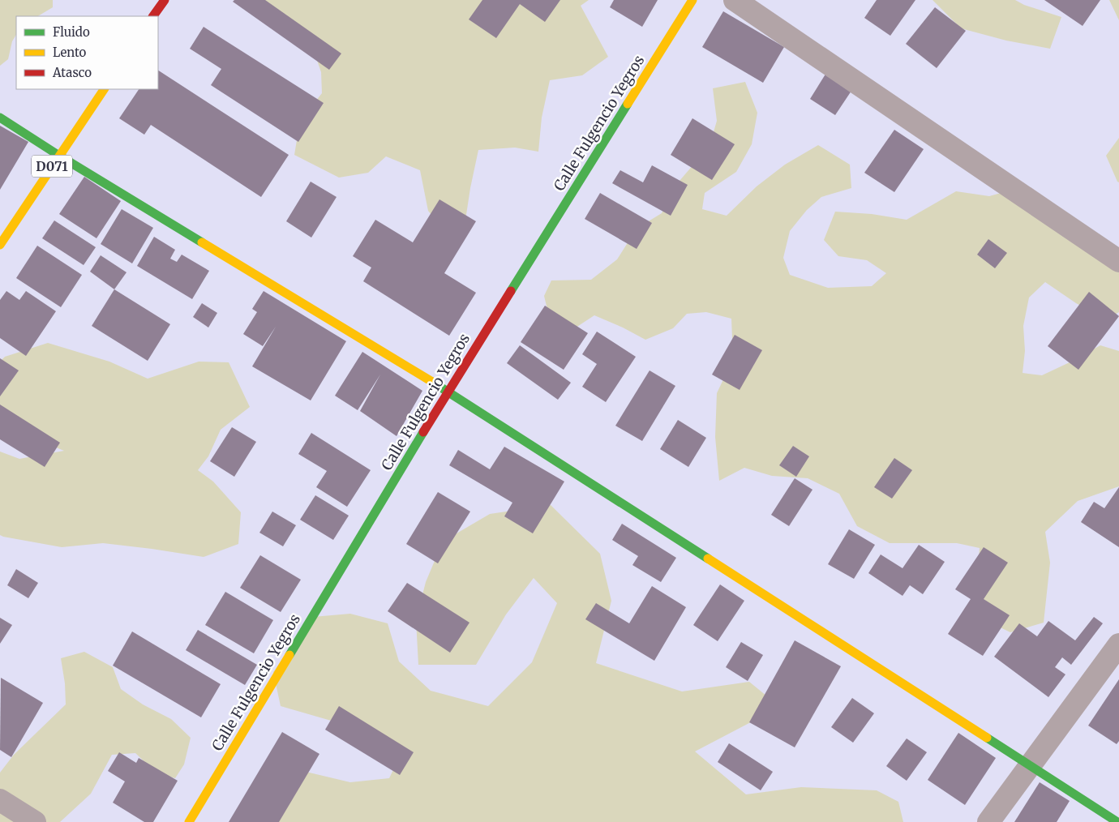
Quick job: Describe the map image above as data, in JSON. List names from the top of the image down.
{
  "streets": {
    "street": ["Calle Fulgencio Yegros", "D071"]
  },
  "legend": ["Fluido", "Lento", "Atasco"]
}
